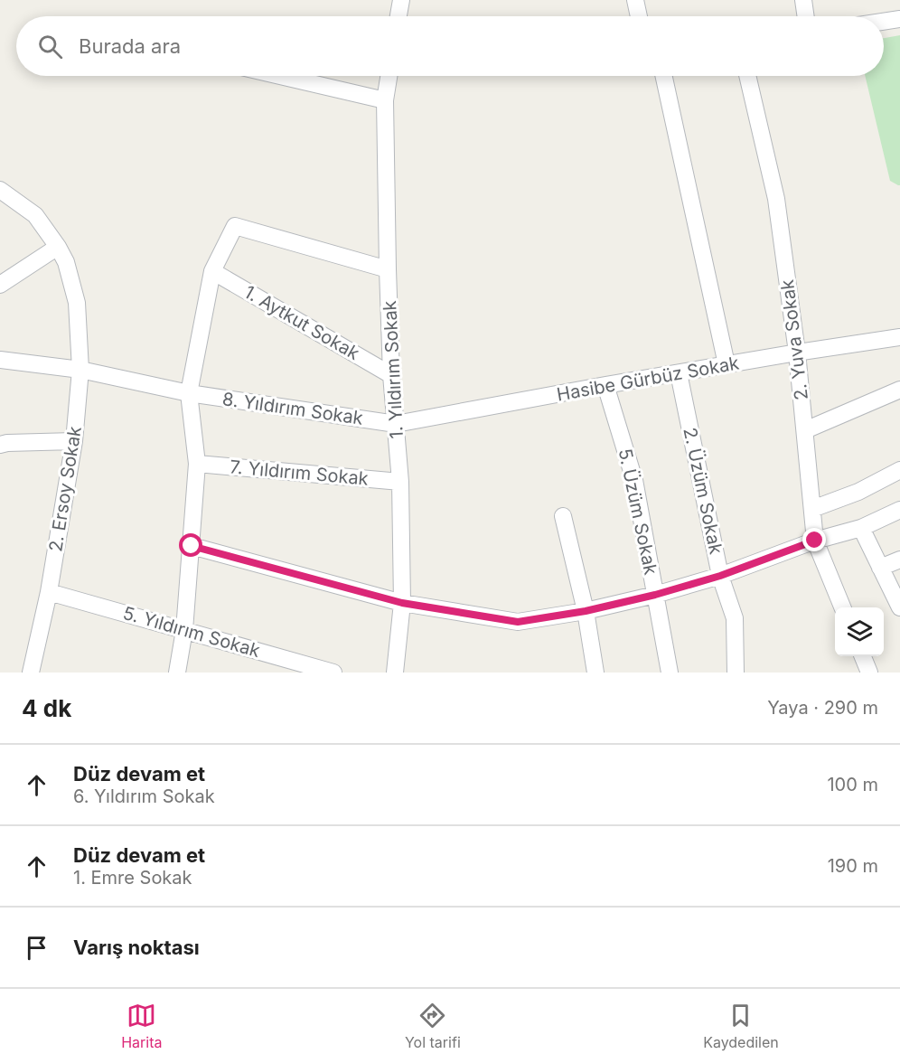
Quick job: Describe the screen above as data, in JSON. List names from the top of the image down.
{
  "streets": {
    "street": [
      "1. Aytkut Sokak",
      "2. Yuva Sokak",
      "1. Yıldırım Sokak",
      "Hasibe Gürbüz Sokak",
      "8. Yıldırım Sokak",
      "7. Yıldırım Sokak",
      "2. Ersoy Sokak",
      "2. Üzüm Sokak",
      "5. Üzüm Sokak",
      "5. Yıldırım Sokak"
    ]
  },
  "crossings": [
    ["1. Aytkut Sokak", "1. Yıldırım Sokak"],
    ["2. Yuva Sokak", "Hasibe Gürbüz Sokak"],
    ["1. Yıldırım Sokak", "Hasibe Gürbüz Sokak"],
    ["1. Yıldırım Sokak", "8. Yıldırım Sokak"],
    ["1. Yıldırım Sokak", "7. Yıldırım Sokak"],
    ["Hasibe Gürbüz Sokak", "8. Yıldırım Sokak"],
    ["Hasibe Gürbüz Sokak", "2. Üzüm Sokak"],
    ["Hasibe Gürbüz Sokak", "5. Üzüm Sokak"],
    ["8. Yıldırım Sokak", "2. Ersoy Sokak"],
    ["2. Ersoy Sokak", "5. Yıldırım Sokak"]
  ],
  "page": {
    "search": "Burada ara",
    "heading": ["4 dk", "Yaya · 290 m"],
    "list": [
      ["Düz devam et", "6. Yıldırım Sokak", "100 m"],
      ["Düz devam et", "1. Emre Sokak", "190 m"],
      "Varış noktası"
    ],
    "nav": ["Harita", "Yol tarifi", "Kaydedilen"]
  }
}
